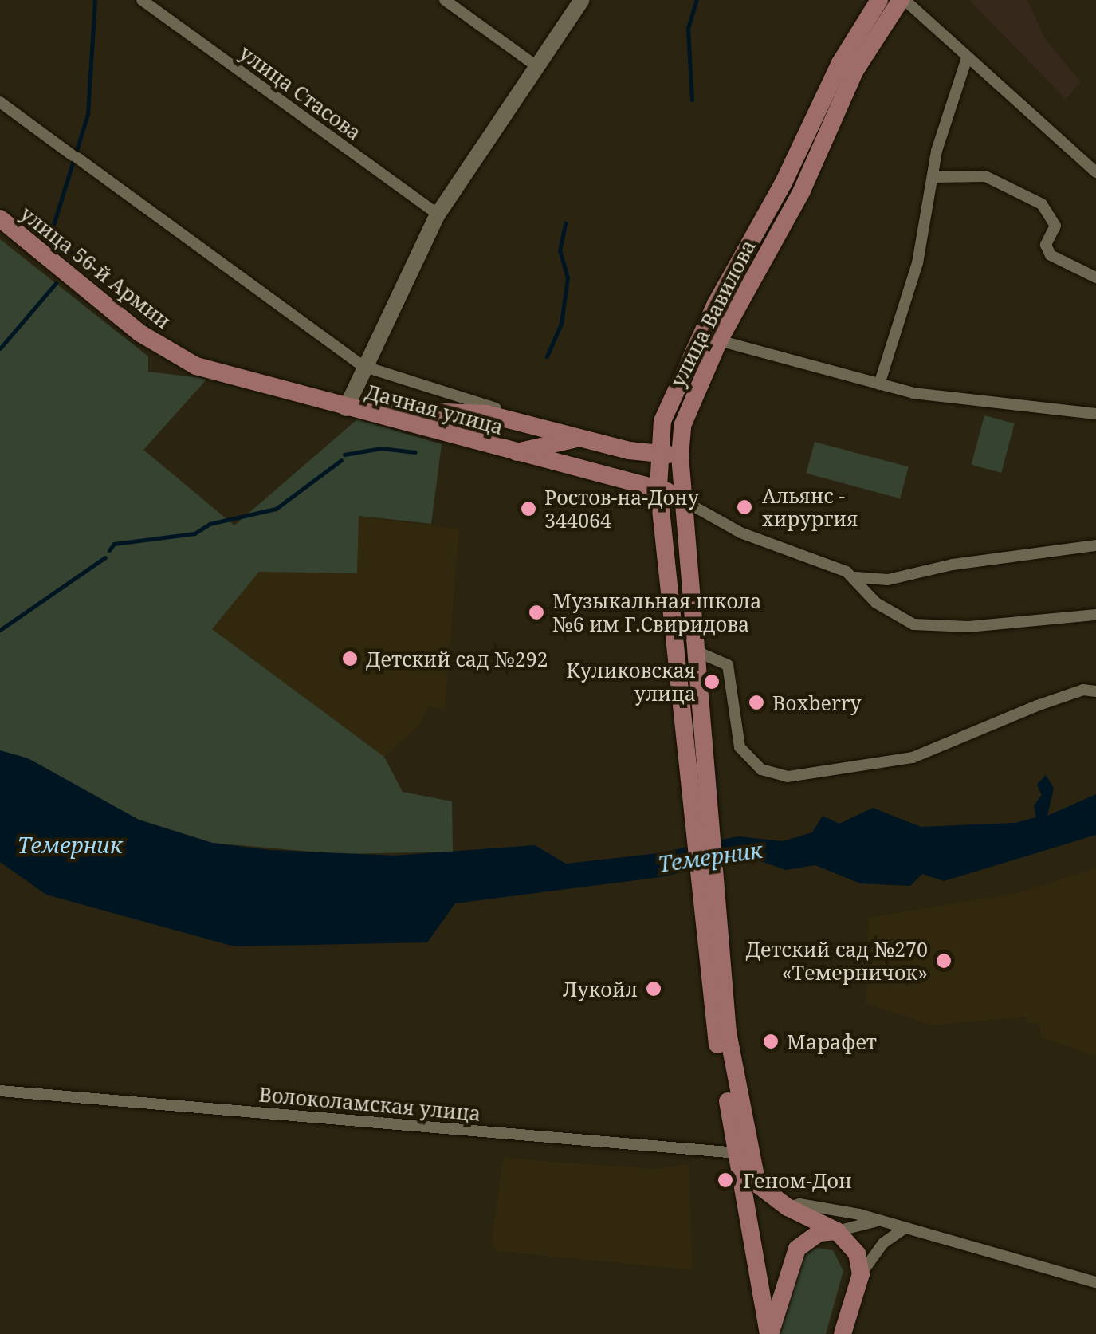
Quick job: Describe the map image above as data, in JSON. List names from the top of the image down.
{
  "streets": {
    "main road": ["улица 56-й Армии", "улица Вавилова", "Дачная улица"],
    "street": ["улица Стасова", "Волоколамская улица"]
  },
  "crossings": [
    ["улица 56-й Армии", "Дачная улица"],
    ["улица Вавилова", "Дачная улица"]
  ],
  "water": ["Темерник"],
  "places": [
    "Альянс - хирургия",
    "Ростов-на-Дону 344064",
    "Музыкальная школа №6 им Г.Свиридова",
    "Детский сад №292",
    "Куликовская улица",
    "Boxberry",
    "Детский сад №270 «Темерничок»",
    "Лукойл",
    "Марафет",
    "Геном-Дон"
  ]
}
